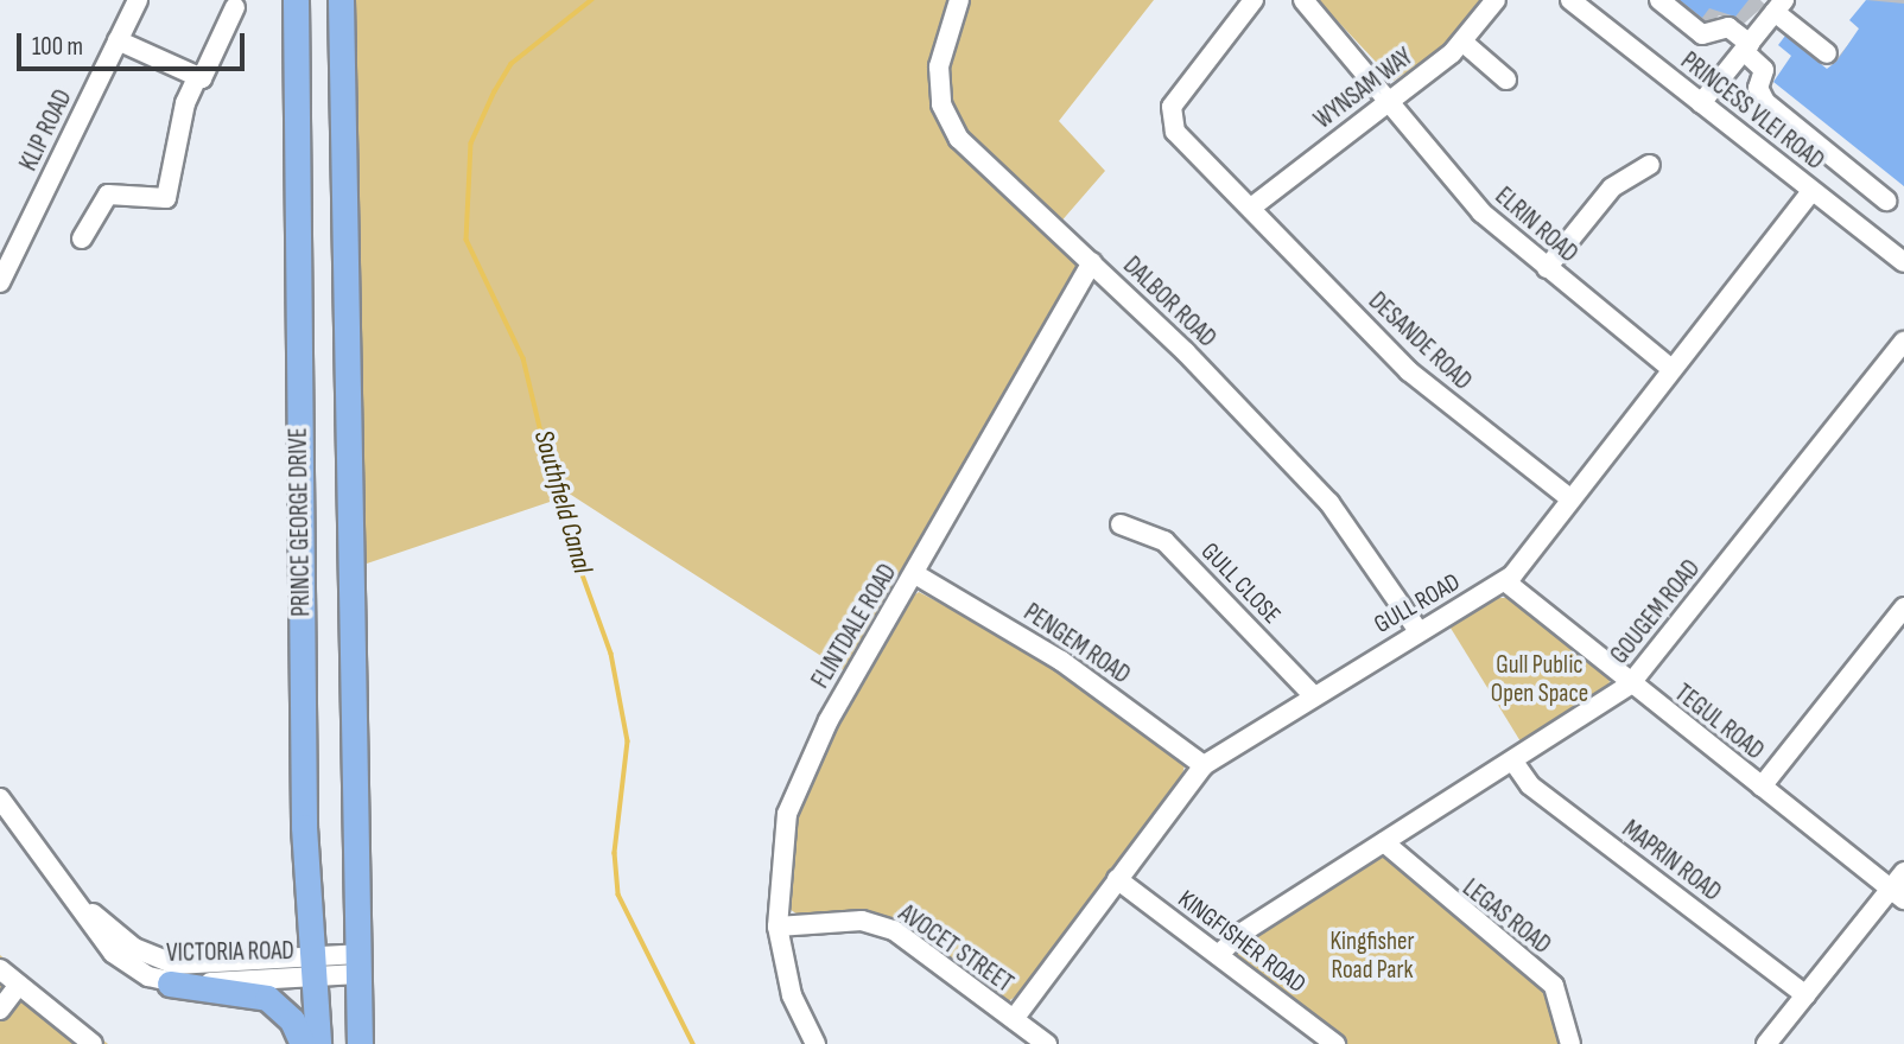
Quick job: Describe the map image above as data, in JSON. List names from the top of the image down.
{
  "streets": {
    "main road": ["PRINCE GEORGE DRIVE"],
    "street": [
      "WYNSAM WAY",
      "PRINCESS VLEI ROAD",
      "KLIP ROAD",
      "ELRIN ROAD",
      "DALBOR ROAD",
      "DESANDE ROAD",
      "GULL CLOSE",
      "GULL ROAD",
      "GOUGEM ROAD",
      "FLINTDALE ROAD",
      "PENGEM ROAD",
      "TEGUL ROAD",
      "MAPRIN ROAD",
      "LEGAS ROAD",
      "KINGFISHER ROAD",
      "AVOCET STREET",
      "VICTORIA ROAD"
    ]
  },
  "crossings": [
    ["WYNSAM WAY", "ELRIN ROAD"],
    ["WYNSAM WAY", "DESANDE ROAD"],
    ["PRINCESS VLEI ROAD", "GULL ROAD"],
    ["ELRIN ROAD", "GULL ROAD"],
    ["DALBOR ROAD", "GULL ROAD"],
    ["DALBOR ROAD", "FLINTDALE ROAD"],
    ["DESANDE ROAD", "GULL ROAD"],
    ["PRINCE GEORGE DRIVE", "VICTORIA ROAD"],
    ["GULL CLOSE", "GULL ROAD"],
    ["GULL ROAD", "PENGEM ROAD"],
    ["GULL ROAD", "TEGUL ROAD"],
    ["GULL ROAD", "KINGFISHER ROAD"],
    ["GULL ROAD", "AVOCET STREET"],
    ["GOUGEM ROAD", "TEGUL ROAD"],
    ["GOUGEM ROAD", "MAPRIN ROAD"],
    ["GOUGEM ROAD", "LEGAS ROAD"],
    ["GOUGEM ROAD", "KINGFISHER ROAD"],
    ["FLINTDALE ROAD", "PENGEM ROAD"],
    ["FLINTDALE ROAD", "AVOCET STREET"]
  ],
  "water": ["Southfield Canal"],
  "parks": ["Gull Public Open Space", "Kingfisher Road Park"],
  "scale_bar": "100 m"
}
